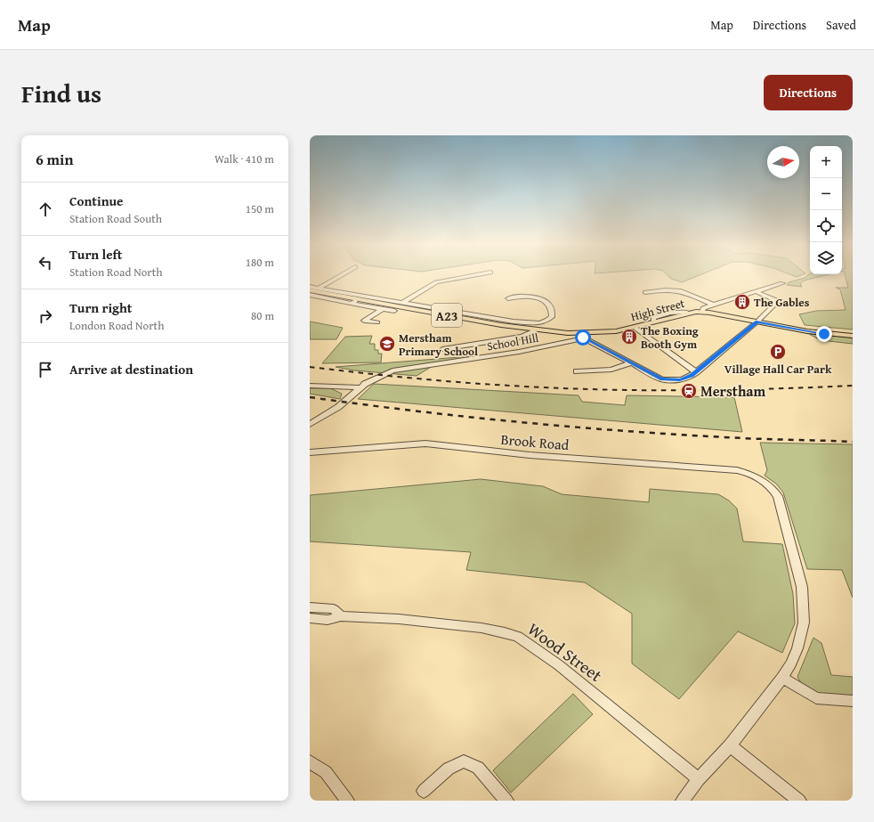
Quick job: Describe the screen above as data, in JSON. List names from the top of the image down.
{
  "streets": {
    "main road": ["High Street", "A23"],
    "street": ["School Hill", "Brook Road", "Wood Street"]
  },
  "crossings": [
    ["High Street", "A23"],
    ["High Street", "School Hill"],
    ["A23", "School Hill"],
    ["Brook Road", "Wood Street"]
  ],
  "places": {
    "building": ["The Gables", "The Boxing Booth Gym"],
    "school or university": ["Merstham Primary School"],
    "parking": ["Village Hall Car Park"],
    "station": ["Merstham"]
  },
  "north": "right",
  "page": {
    "header": "Map",
    "nav": ["Map", "Directions", "Saved"],
    "title": "Find us",
    "buttons": "Directions",
    "heading": ["6 min", "Walk · 410 m"],
    "map_buttons": ["+", "−"],
    "list": [
      ["Continue", "Station Road South", "150 m"],
      ["Turn left", "Station Road North", "180 m"],
      ["Turn right", "London Road North", "80 m"],
      "Arrive at destination"
    ]
  }
}
